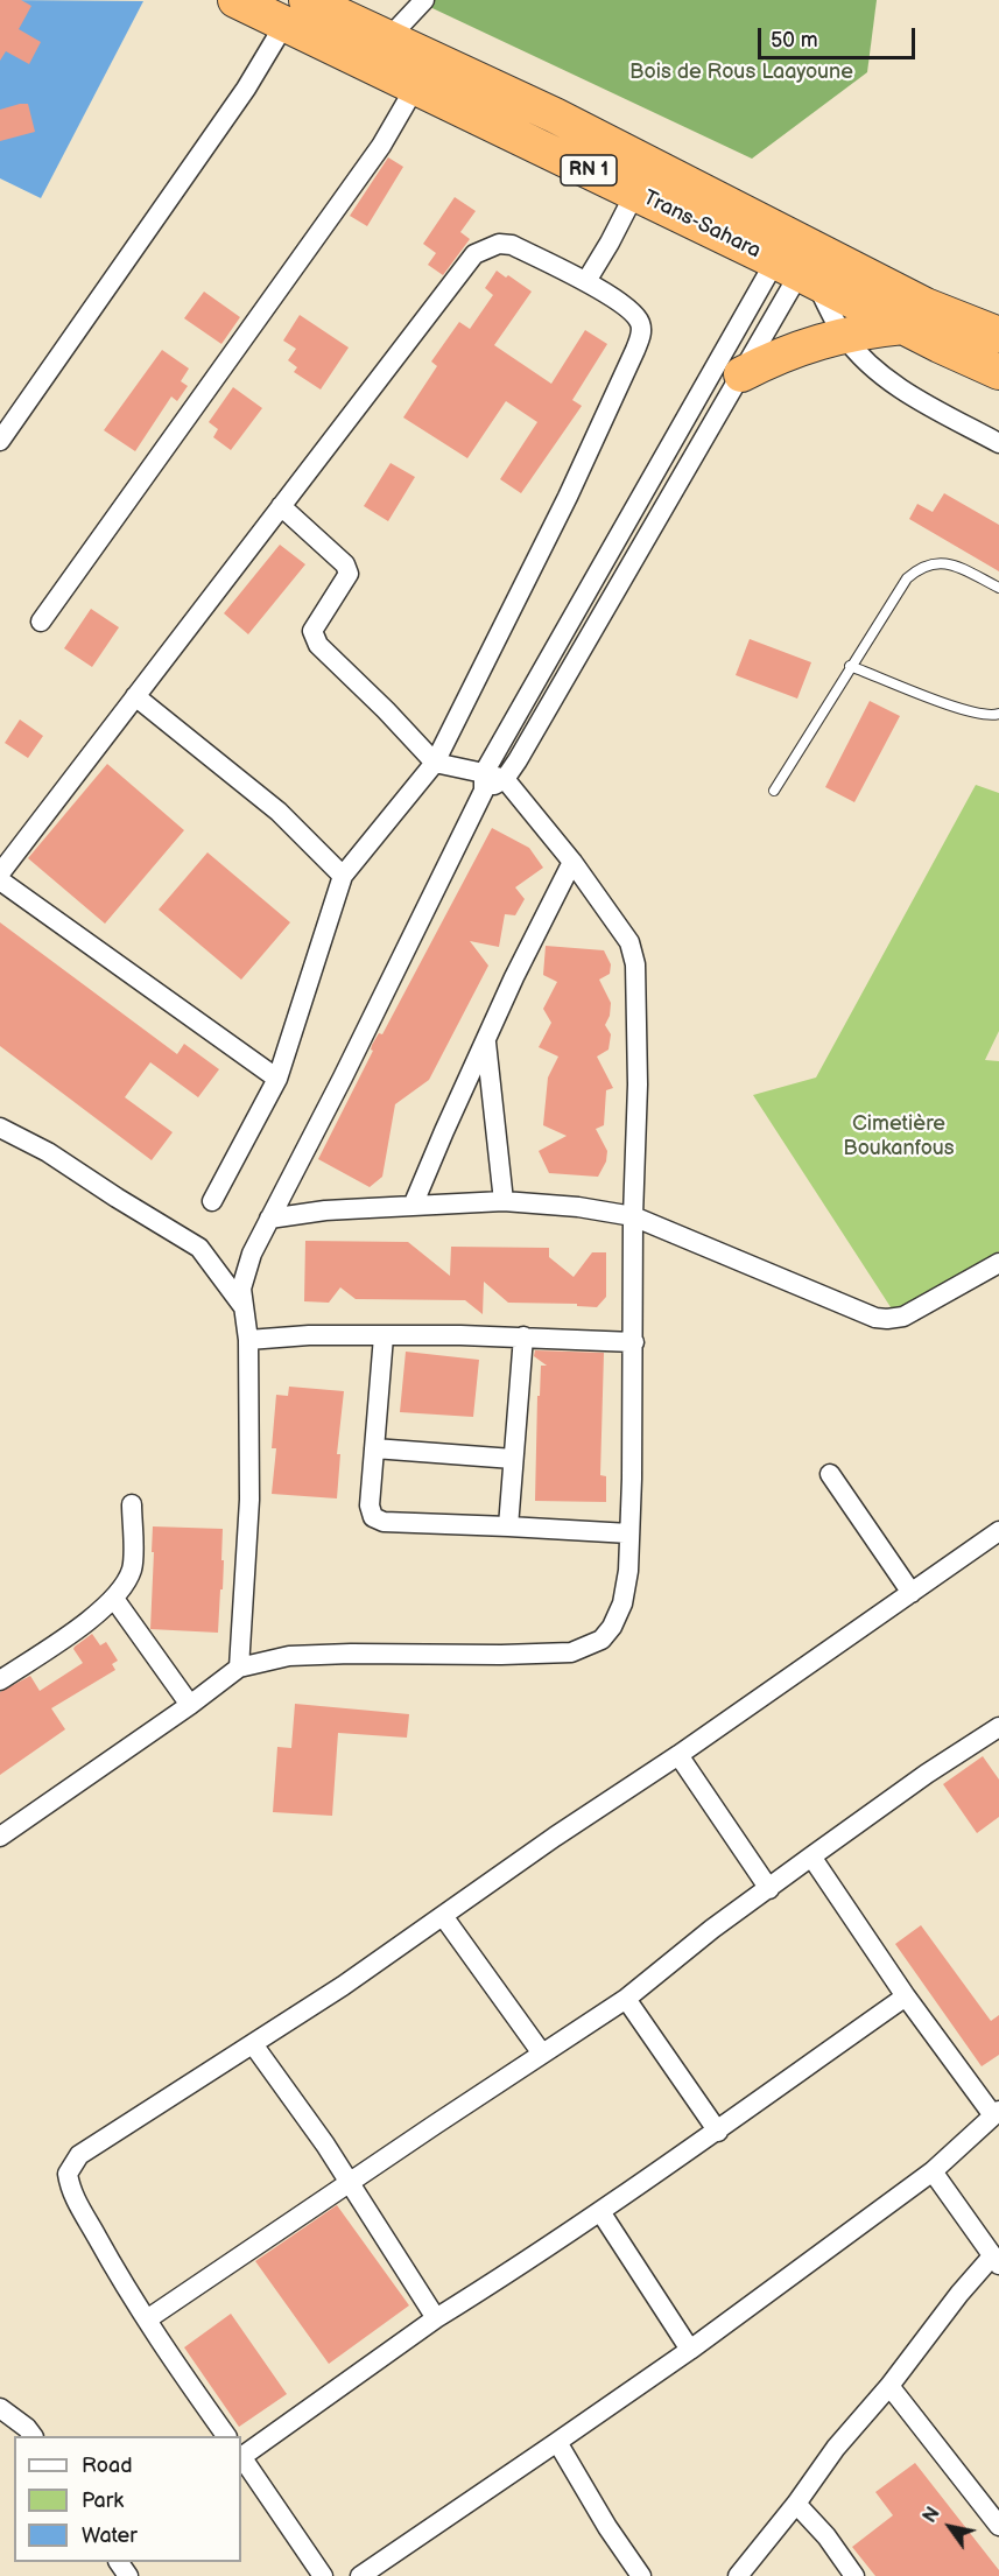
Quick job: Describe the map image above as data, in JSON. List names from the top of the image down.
{
  "streets": {
    "highway": ["RN 1", "Trans-Sahara"]
  },
  "parks": ["Bois de Rous Laayoune", "Cimetière Boukanfous"],
  "legend": ["Road", "Park", "Water"],
  "scale_bar": "50 m",
  "north": "top left"
}
